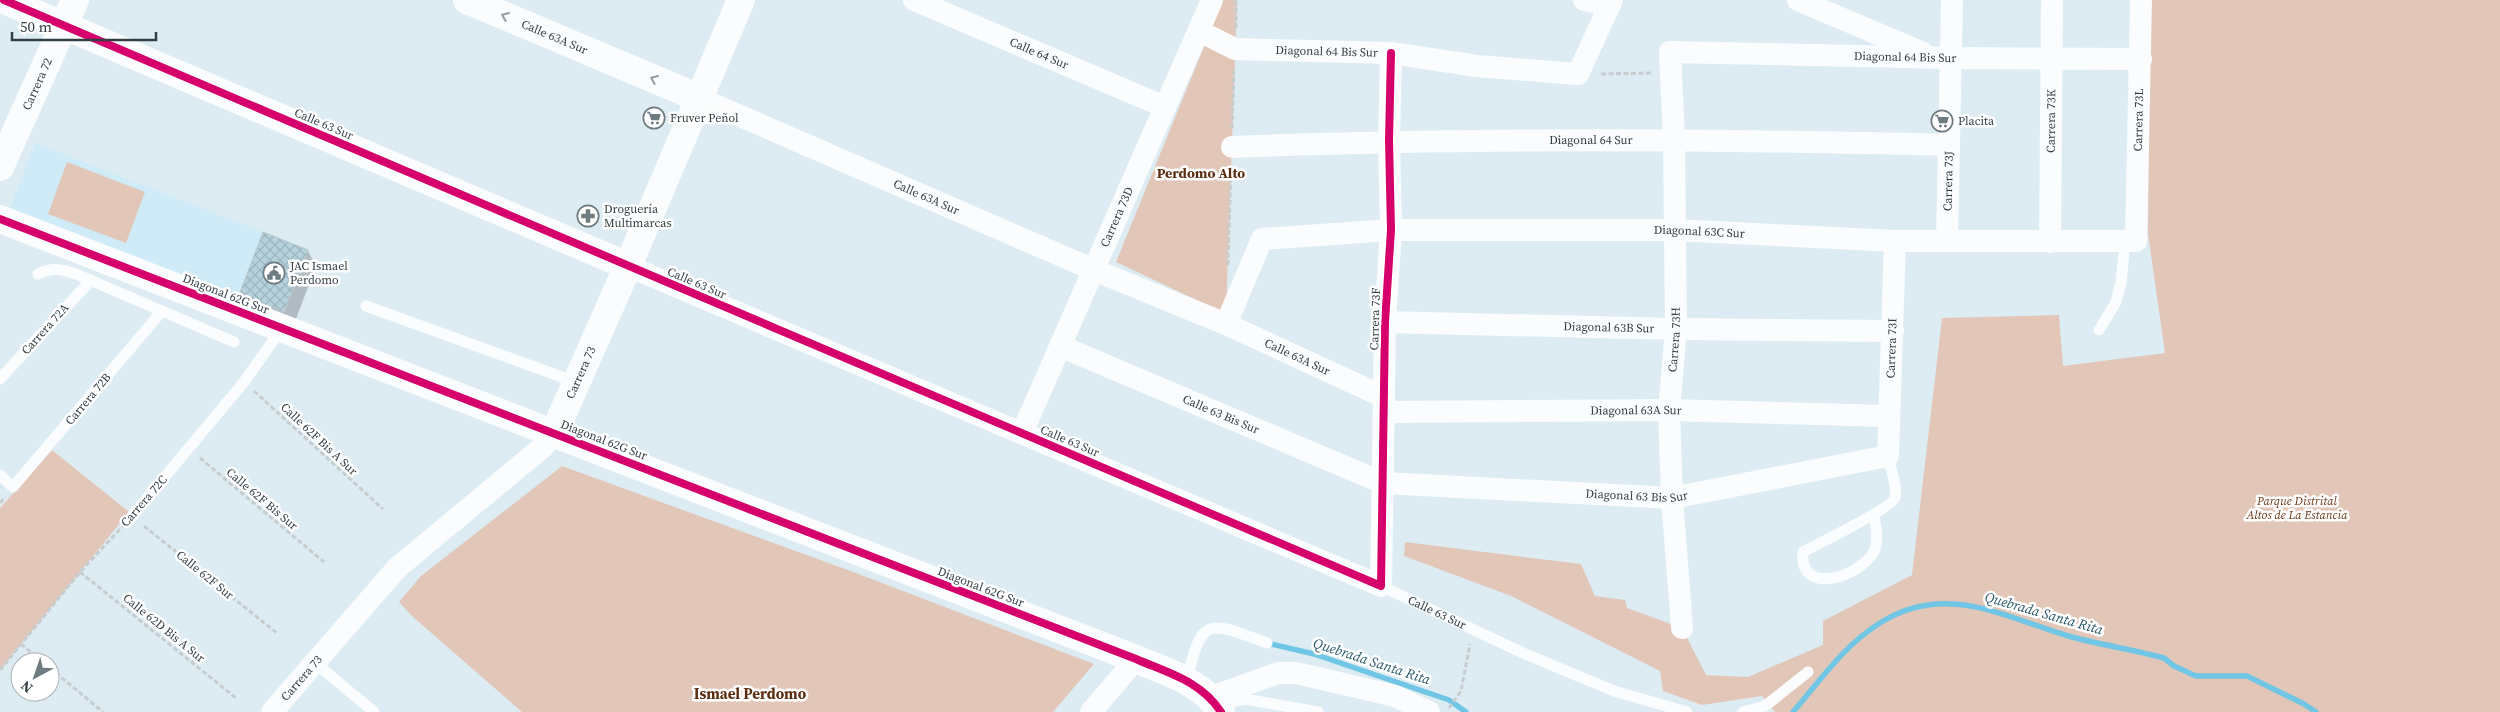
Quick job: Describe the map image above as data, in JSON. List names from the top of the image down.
{
  "streets": {
    "street": [
      "Calle 63A Sur",
      "Diagonal 64 Bis Sur",
      "Calle 64 Sur",
      "Carrera 72",
      "Carrera 73L",
      "Carrera 73K",
      "Calle 63 Sur",
      "Diagonal 64 Sur",
      "Carrera 73J",
      "Carrera 73D",
      "Diagonal 63C Sur",
      "Diagonal 62G Sur",
      "Carrera 73F",
      "Diagonal 63B Sur",
      "Carrera 73H",
      "Carrera 73I",
      "Carrera 73",
      "Diagonal 63A Sur",
      "Calle 63 Bis Sur",
      "Diagonal 63 Bis Sur"
    ],
    "lane": ["Carrera 72A", "Carrera 72B", "Carrera 72C"],
    "path": [
      "Calle 62F Bis A Sur",
      "Calle 62F Bis Sur",
      "Calle 62F Sur",
      "Calle 62D Bis A Sur"
    ]
  },
  "crossings": [
    ["Calle 63A Sur", "Carrera 73D"],
    ["Calle 63A Sur", "Diagonal 63C Sur"],
    ["Calle 63A Sur", "Carrera 73F"],
    ["Calle 63A Sur", "Carrera 73"],
    ["Calle 63A Sur", "Diagonal 63A Sur"],
    ["Diagonal 64 Bis Sur", "Carrera 73L"],
    ["Diagonal 64 Bis Sur", "Carrera 73K"],
    ["Diagonal 64 Bis Sur", "Carrera 73J"],
    ["Diagonal 64 Bis Sur", "Carrera 73D"],
    ["Diagonal 64 Bis Sur", "Carrera 73F"],
    ["Diagonal 64 Bis Sur", "Carrera 73H"],
    ["Calle 64 Sur", "Carrera 73D"],
    ["Carrera 72", "Calle 63 Sur"],
    ["Carrera 73L", "Diagonal 63C Sur"],
    ["Carrera 73K", "Diagonal 63C Sur"],
    ["Calle 63 Sur", "Carrera 73D"],
    ["Calle 63 Sur", "Carrera 73F"],
    ["Calle 63 Sur", "Carrera 73"],
    ["Diagonal 64 Sur", "Carrera 73J"],
    ["Diagonal 64 Sur", "Carrera 73F"],
    ["Diagonal 64 Sur", "Carrera 73H"],
    ["Carrera 73J", "Diagonal 63C Sur"],
    ["Carrera 73D", "Calle 63 Bis Sur"],
    ["Diagonal 63C Sur", "Carrera 73F"],
    ["Diagonal 63C Sur", "Carrera 73H"],
    ["Diagonal 63C Sur", "Carrera 73I"],
    ["Diagonal 62G Sur", "Carrera 73"],
    ["Diagonal 62G Sur", "Carrera 72C"],
    ["Carrera 73F", "Diagonal 63B Sur"],
    ["Carrera 73F", "Diagonal 63A Sur"],
    ["Carrera 73F", "Calle 63 Bis Sur"],
    ["Carrera 73F", "Diagonal 63 Bis Sur"],
    ["Diagonal 63B Sur", "Carrera 73H"],
    ["Diagonal 63B Sur", "Carrera 73I"],
    ["Carrera 73H", "Diagonal 63A Sur"],
    ["Carrera 73H", "Diagonal 63 Bis Sur"],
    ["Carrera 73I", "Diagonal 63A Sur"],
    ["Carrera 73I", "Diagonal 63 Bis Sur"],
    ["Calle 63 Bis Sur", "Diagonal 63 Bis Sur"],
    ["Calle 62F Bis A Sur", "Carrera 72C"],
    ["Calle 62F Bis Sur", "Carrera 72C"],
    ["Carrera 72C", "Calle 62F Sur"],
    ["Carrera 72C", "Calle 62D Bis A Sur"]
  ],
  "districts": ["Perdomo Alto", "Ismael Perdomo"],
  "water": ["Quebrada Santa Rita"],
  "parks": ["Parque Distrital Altos de La Estancia"],
  "places": {
    "supermarket": ["Fruver Peñol", "Placita"],
    "pharmacy": ["Droguería Multimarcas"],
    "public building": ["JAC Ismael Perdomo"]
  },
  "scale_bar": "50 m",
  "north": "bottom left"
}
